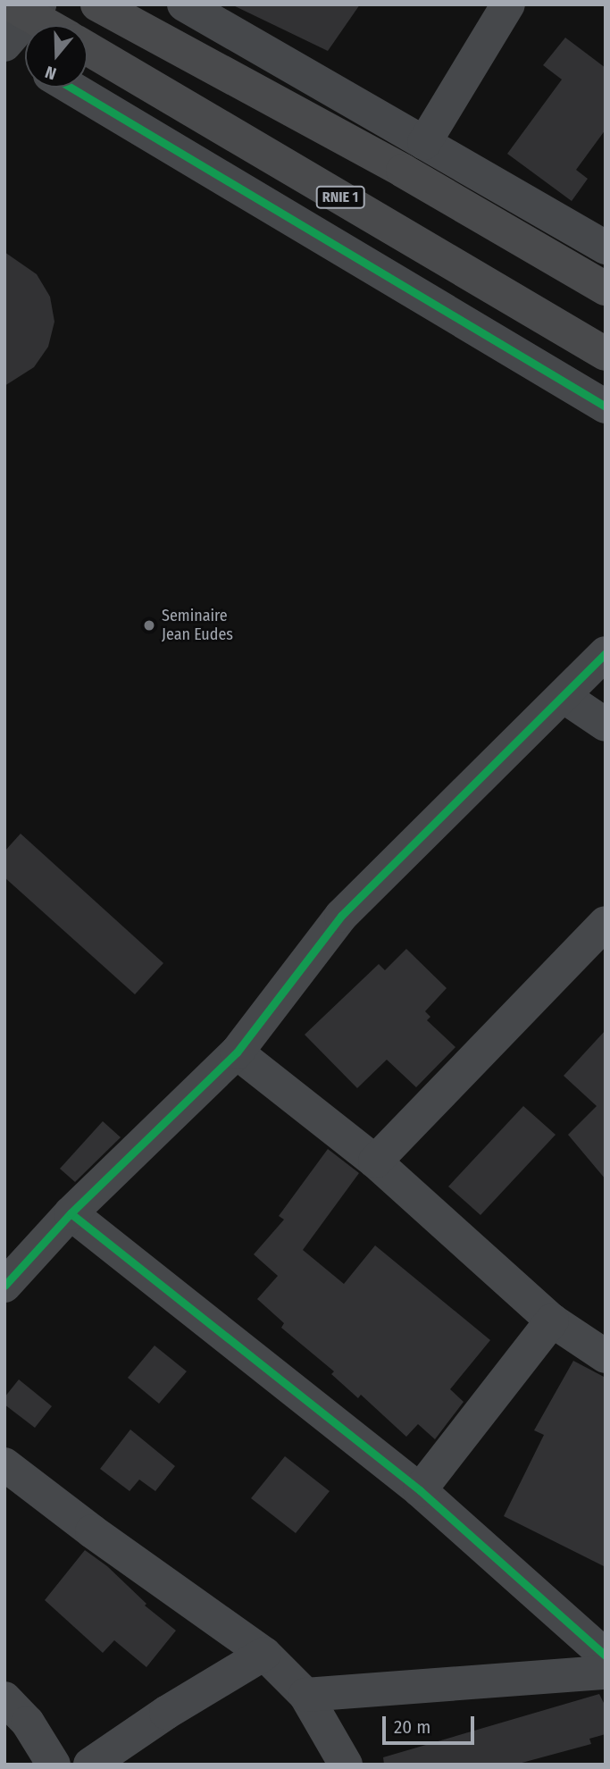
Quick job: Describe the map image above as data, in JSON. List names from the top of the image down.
{
  "streets": {
    "highway": ["RNIE 1"]
  },
  "places": ["Seminaire Jean Eudes"],
  "scale_bar": "20 m",
  "north": "bottom"
}
